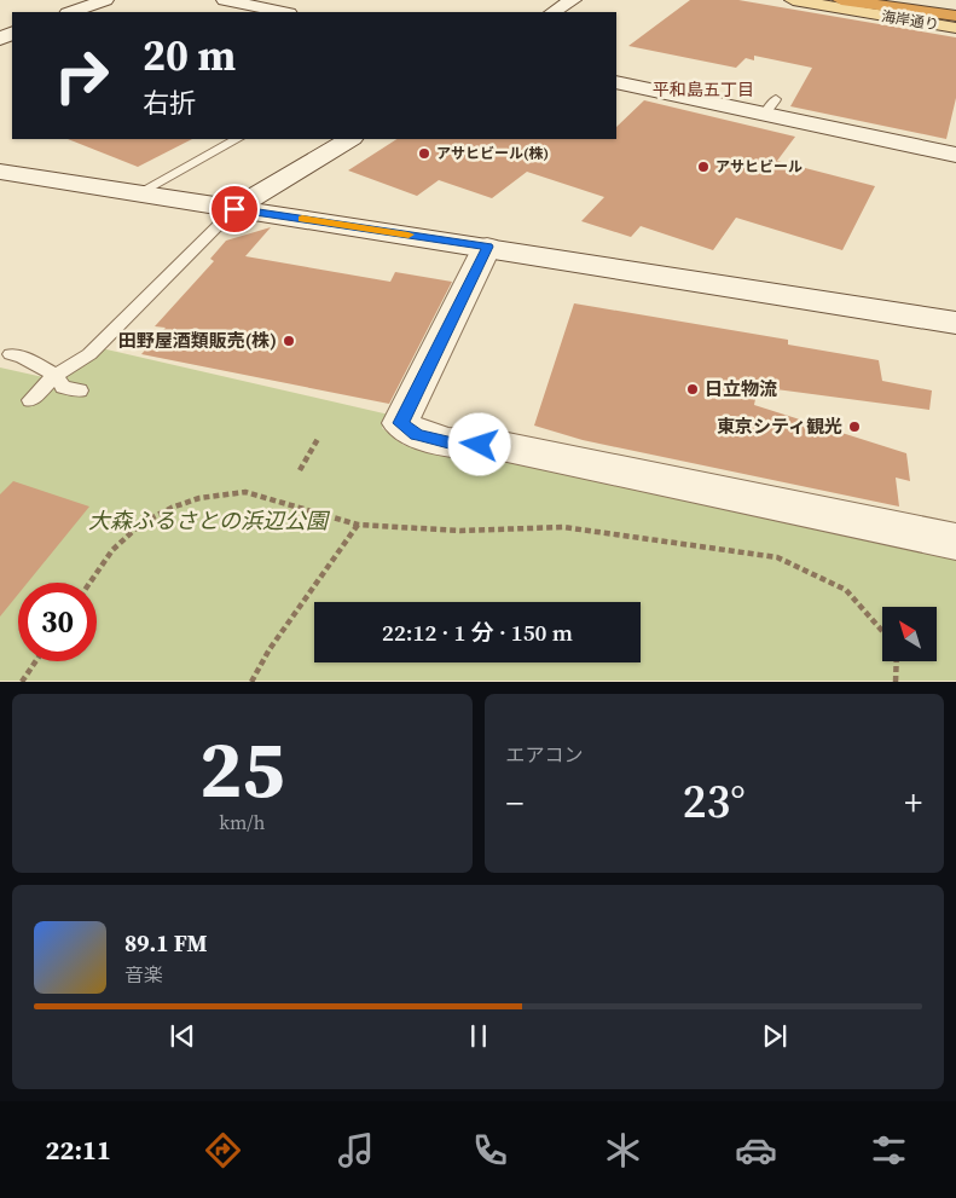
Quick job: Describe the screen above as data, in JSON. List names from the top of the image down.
{
  "streets": {
    "main road": ["海岸通り"]
  },
  "districts": ["平和島五丁目"],
  "parks": ["大森ふるさとの浜辺公園"],
  "places": [
    "アサヒビール(株)",
    "アサヒビール",
    "田野屋酒類販売(株)",
    "日立物流",
    "東京シティ観光"
  ],
  "north": "top left",
  "page": {
    "turn": ["20 m", "右折"],
    "limit": "30",
    "trip": "22:12 · 1 分 · 150 m",
    "tile": [
      ["25", "km/h"],
      "エアコン"
    ],
    "heat": ["−", "23°", "+"],
    "song": ["89.1 FM", "音楽"],
    "tabs": "22:11"
  }
}
